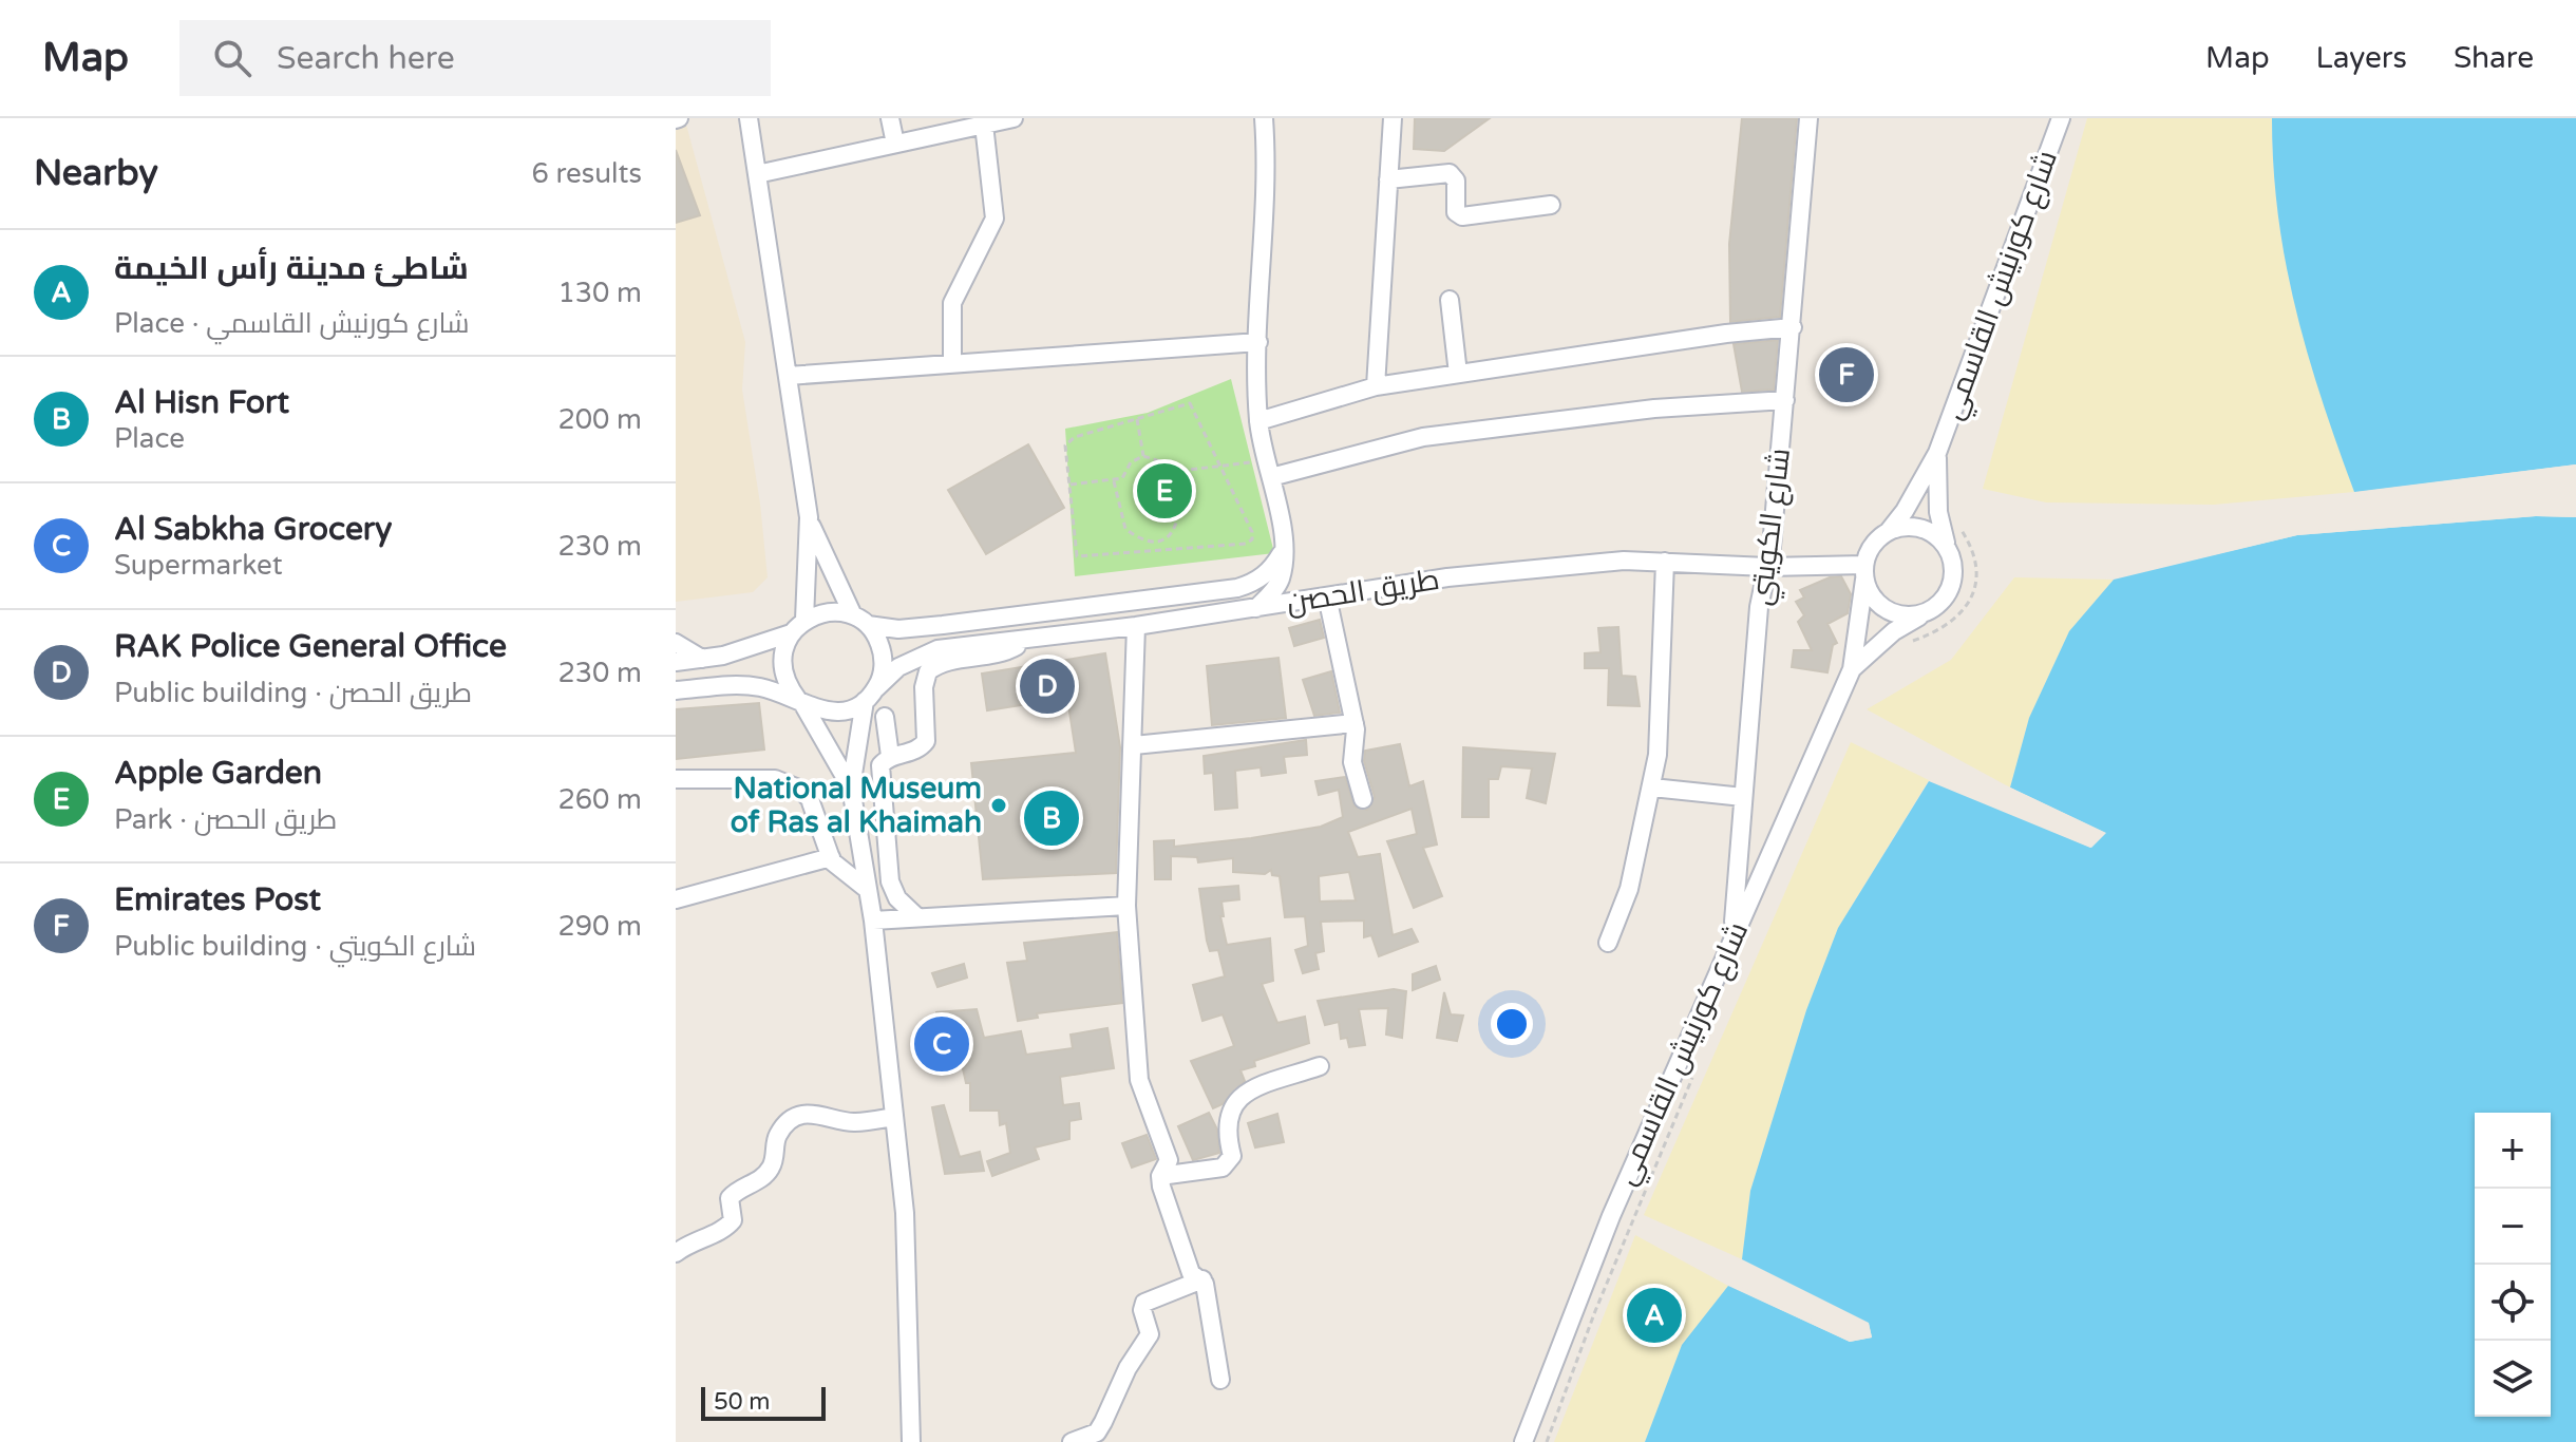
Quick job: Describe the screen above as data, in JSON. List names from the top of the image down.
{
  "streets": {
    "street": ["شارع كورنيش القاسمي", "شارع الكويتي", "طريق الحصن"]
  },
  "crossings": [
    ["شارع كورنيش القاسمي", "شارع الكويتي"],
    ["شارع كورنيش القاسمي", "طريق الحصن"],
    ["شارع الكويتي", "طريق الحصن"]
  ],
  "places": ["National Museum of Ras al Khaimah"],
  "scale_bar": "50 m",
  "page": {
    "header": "Map",
    "search": "Search here",
    "nav": ["Map", "Layers", "Share"],
    "heading": ["Nearby", "6 results"],
    "list": [
      {
        "mark": "A",
        "name": "شاطئ مدينة رأس الخيمة",
        "note": "Place · شارع كورنيش القاسمي",
        "value": "130 m"
      },
      {
        "mark": "B",
        "name": "Al Hisn Fort",
        "note": "Place",
        "value": "200 m"
      },
      {
        "mark": "C",
        "name": "Al Sabkha Grocery",
        "note": "Supermarket",
        "value": "230 m"
      },
      {
        "mark": "D",
        "name": "RAK Police General Office",
        "note": "Public building · طريق الحصن",
        "value": "230 m"
      },
      {
        "mark": "E",
        "name": "Apple Garden",
        "note": "Park · طريق الحصن",
        "value": "260 m"
      },
      {
        "mark": "F",
        "name": "Emirates Post",
        "note": "Public building · شارع الكويتي",
        "value": "290 m"
      }
    ],
    "pins": [
      "F",
      "E",
      "D",
      "B",
      "C",
      "A"
    ],
    "map_buttons": ["+", "−"],
    "scale": "50 m"
  }
}
